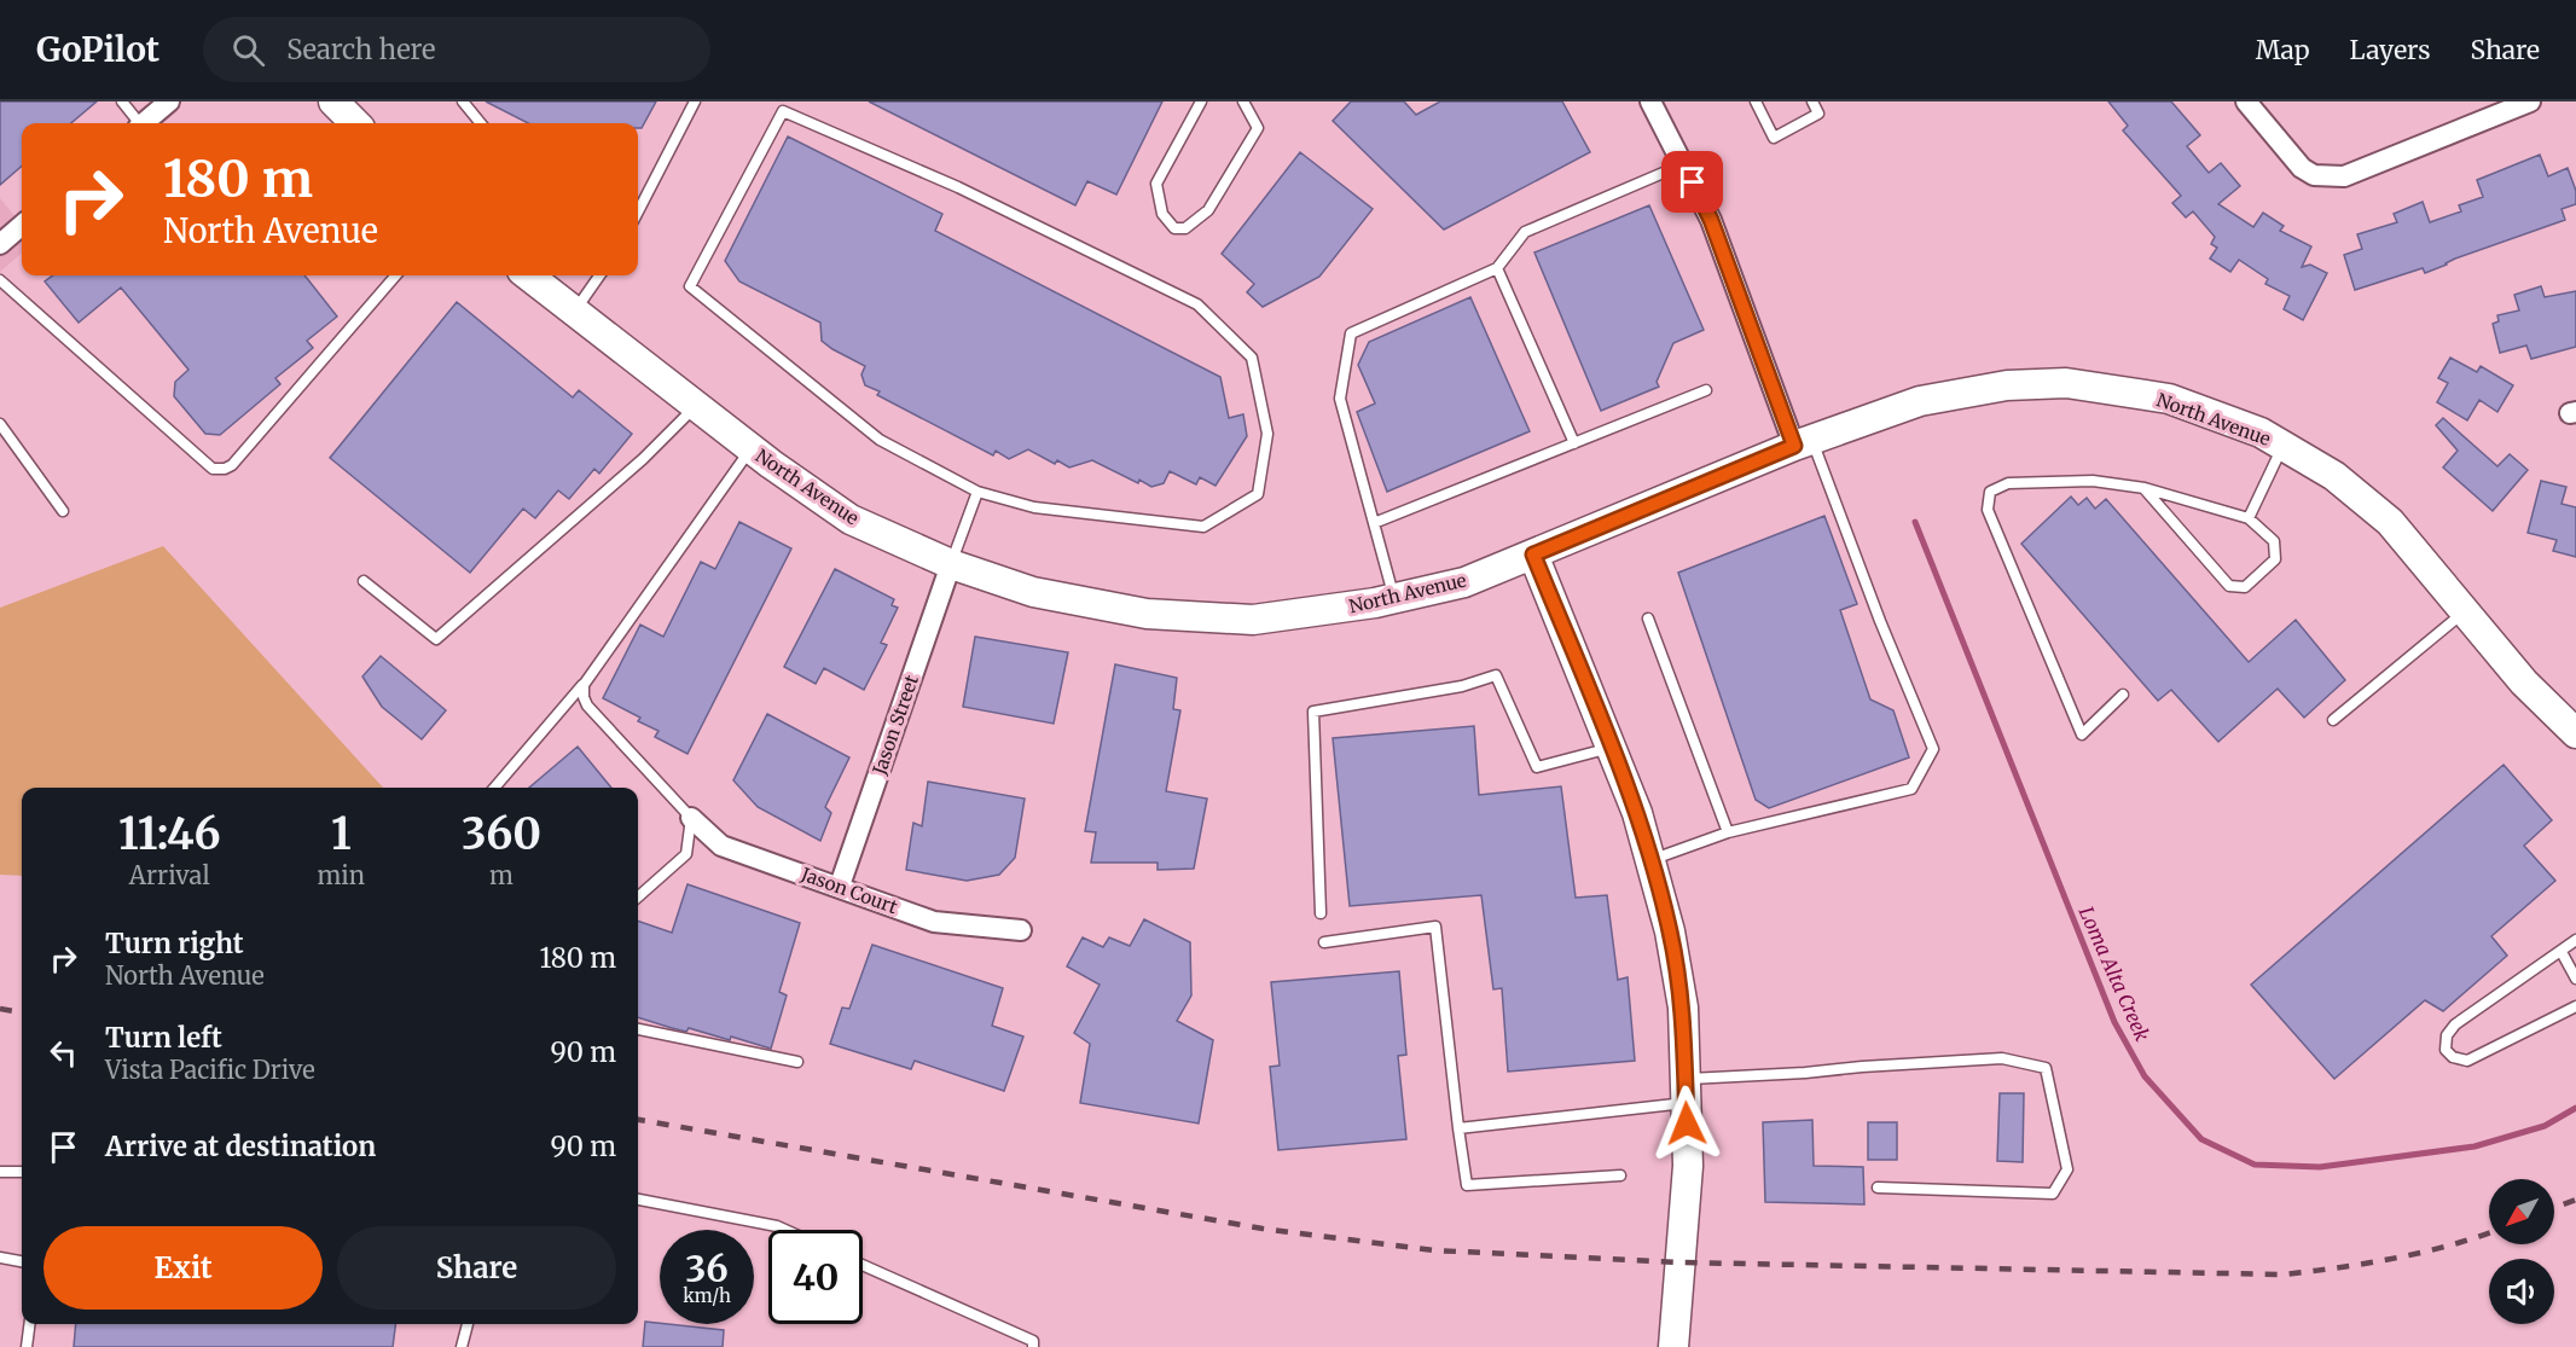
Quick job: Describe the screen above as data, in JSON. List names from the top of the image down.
{
  "streets": {
    "main road": ["North Avenue"],
    "street": ["Jason Street", "Jason Court"]
  },
  "crossings": [
    ["North Avenue", "Jason Street"],
    ["Jason Street", "Jason Court"]
  ],
  "water": ["Loma Alta Creek"],
  "north": "bottom left",
  "page": {
    "header": "GoPilot",
    "search": "Search here",
    "nav": ["Map", "Layers", "Share"],
    "turn": ["180 m", "North Avenue"],
    "eta": [
      "11:46",
      "Arrival",
      "1",
      "min",
      "360",
      "m"
    ],
    "list": [
      {
        "name": "Turn right",
        "note": "North Avenue",
        "value": "180 m"
      },
      {
        "name": "Turn left",
        "note": "Vista Pacific Drive",
        "value": "90 m"
      },
      {
        "name": "Arrive at destination",
        "value": "90 m"
      }
    ],
    "buttons": ["Exit", "Share"],
    "speed": "36 km/h",
    "limit": "40"
  }
}
